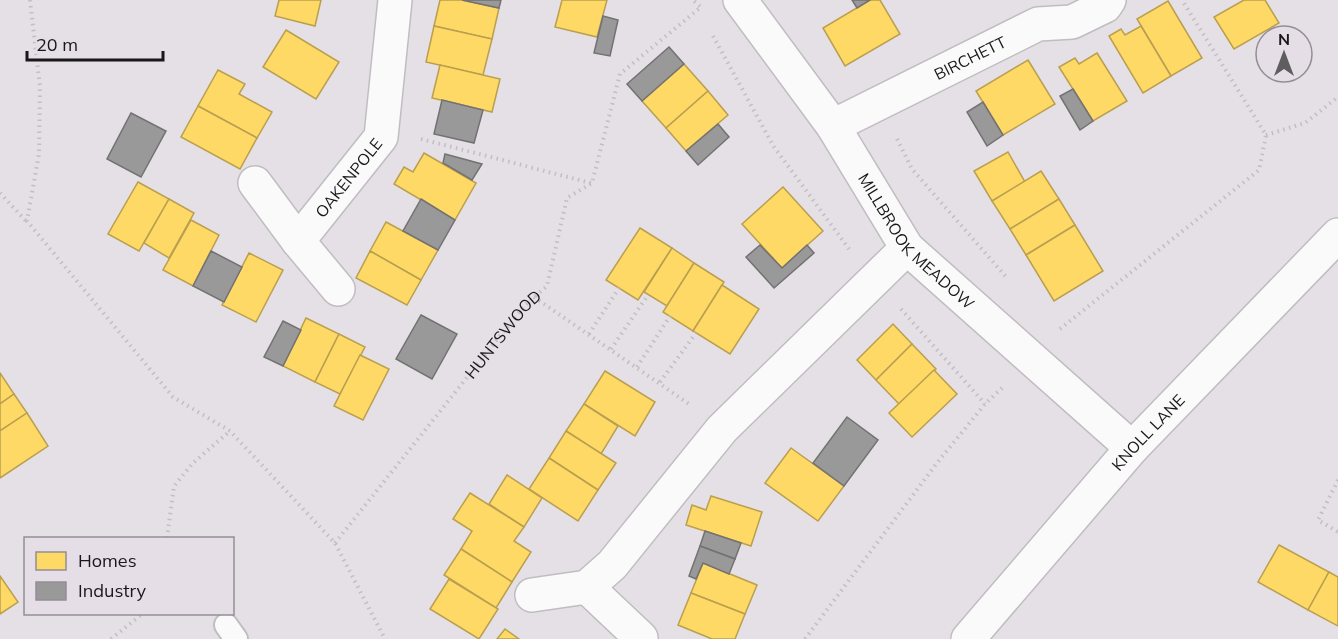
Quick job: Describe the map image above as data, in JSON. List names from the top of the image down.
{
  "streets": {
    "street": [
      "BIRCHETT",
      "OAKENPOLE",
      "MILLBROOK MEADOW",
      "KNOLL LANE"
    ],
    "path": ["HUNTSWOOD"]
  },
  "crossings": [
    ["BIRCHETT", "MILLBROOK MEADOW"],
    ["MILLBROOK MEADOW", "KNOLL LANE"]
  ],
  "legend": ["Homes", "Industry"],
  "scale_bar": "20 m",
  "north": "top"
}
